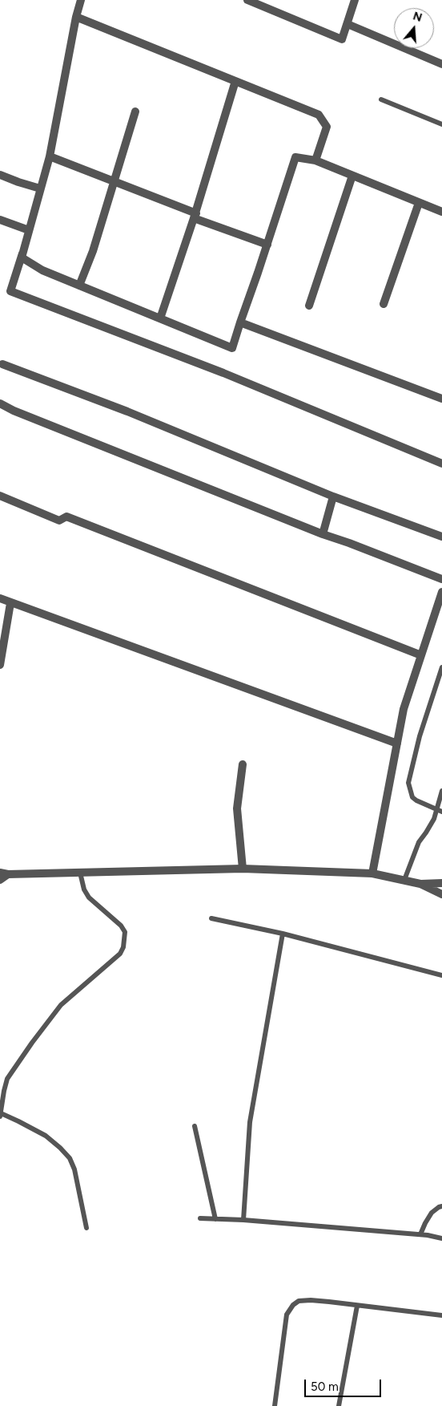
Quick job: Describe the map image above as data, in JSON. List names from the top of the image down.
{
  "scale_bar": "50 m",
  "north": "top"
}
